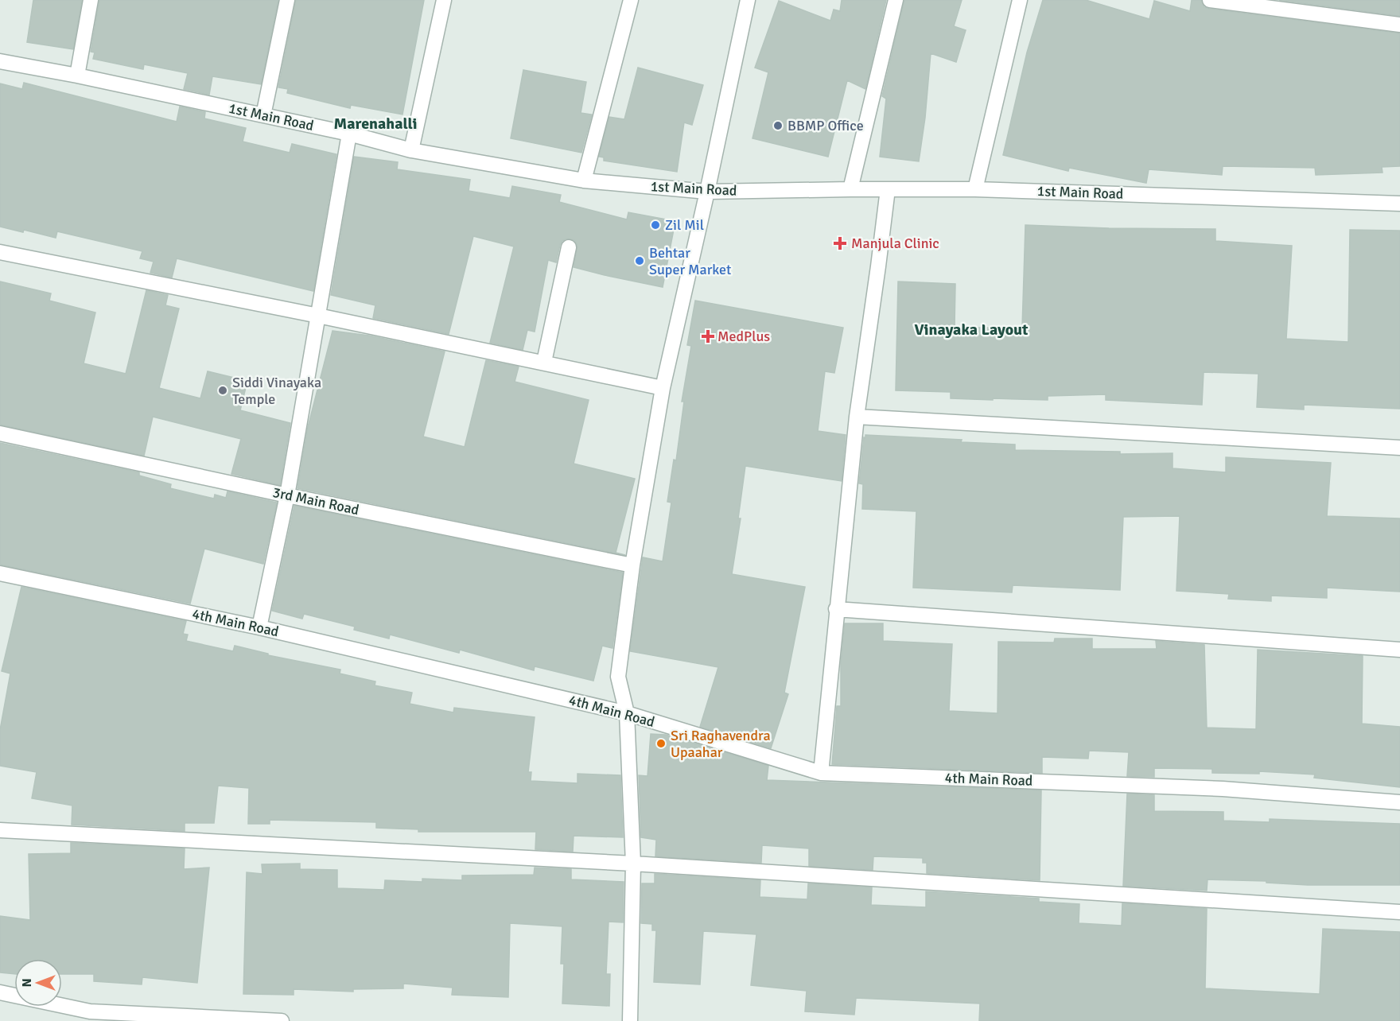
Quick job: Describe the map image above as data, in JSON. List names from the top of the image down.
{
  "streets": {
    "street": ["1st Main Road", "3rd Main Road", "4th Main Road"]
  },
  "districts": ["Marenahalli", "Vinayaka Layout"],
  "places": {
    "other": [
      "BBMP Office",
      "Zil Mil",
      "Behtar Super Market",
      "Siddi Vinayaka Temple",
      "Sri Raghavendra Upaahar"
    ],
    "health": ["Manjula Clinic", "MedPlus"]
  },
  "north": "left"
}
